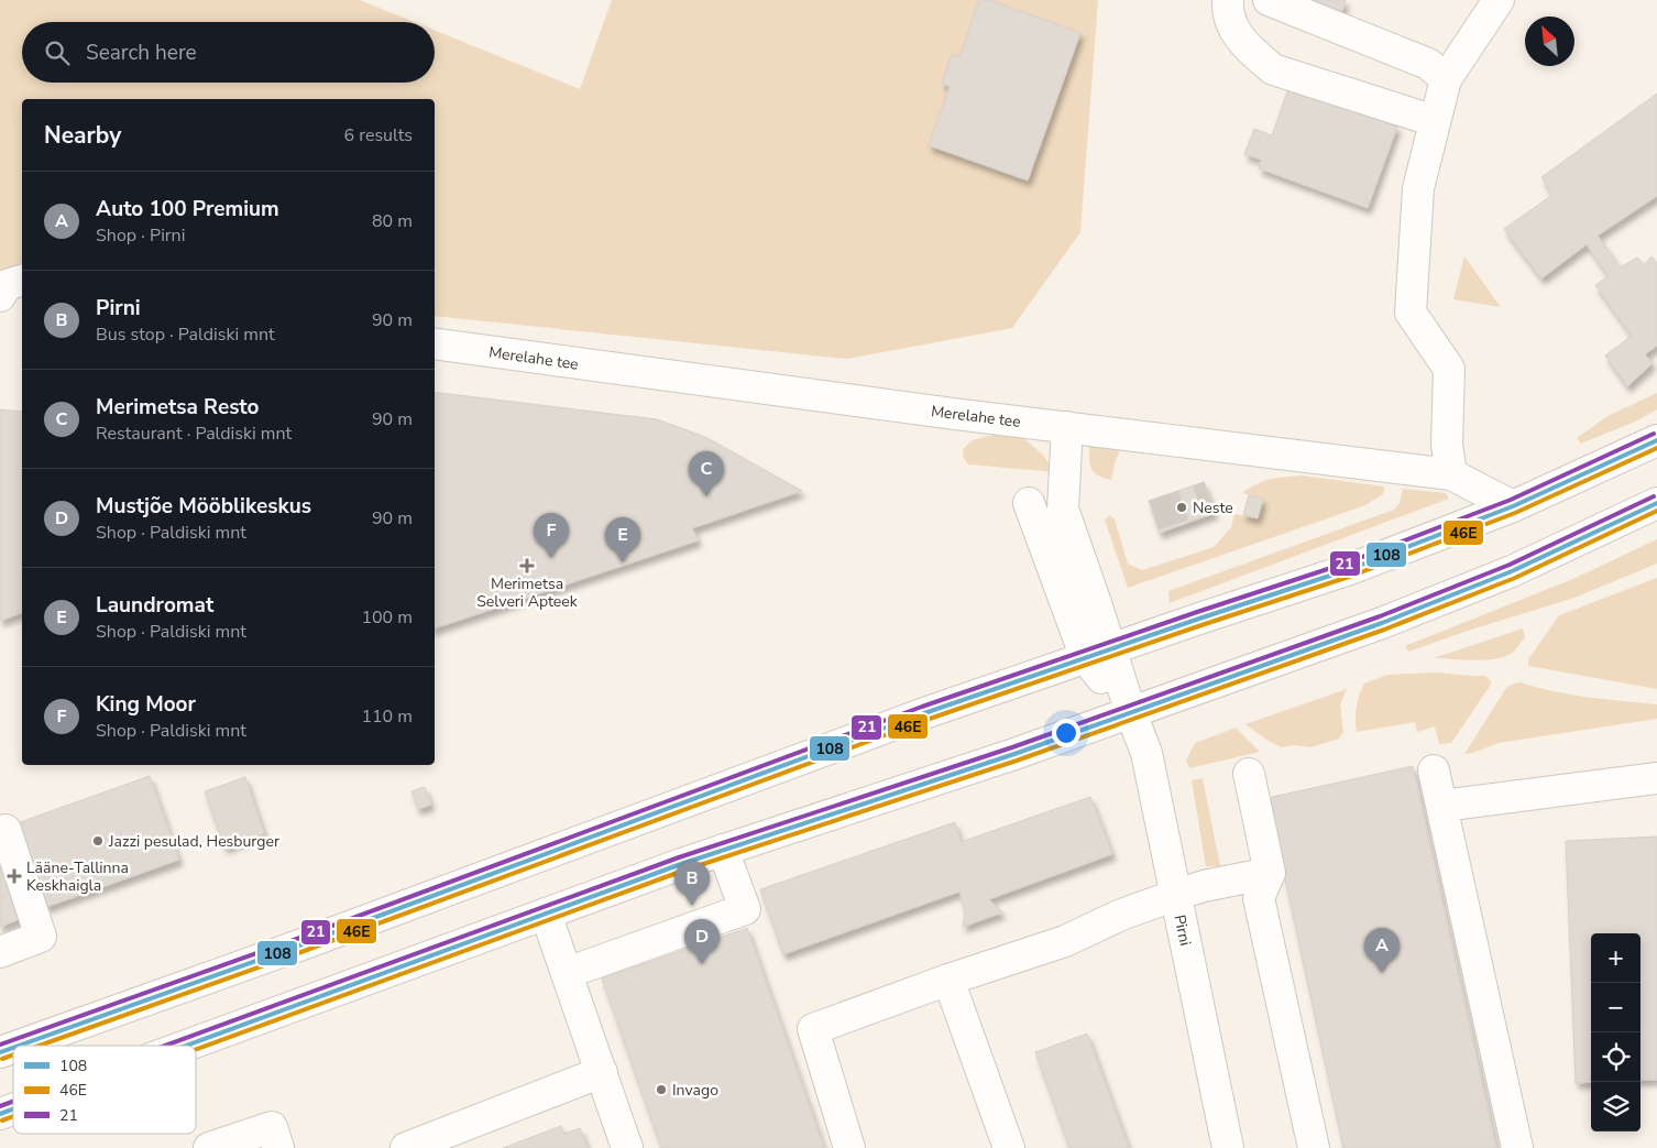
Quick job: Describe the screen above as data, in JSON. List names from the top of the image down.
{
  "streets": {
    "main road": ["Merelahe tee", "Pirni"]
  },
  "places": {
    "other": ["Neste", "Jazzi pesulad, Hesburger", "Invago"],
    "health": ["Merimetsa Selveri Apteek", "Lääne-Tallinna Keskhaigla"]
  },
  "lines": ["transit line 21", "transit line 108", "transit line 46E"],
  "legend": ["108", "46E", "21"],
  "north": "top left",
  "page": {
    "search": "Search here",
    "heading": ["Nearby", "6 results"],
    "list": [
      {
        "mark": "A",
        "name": "Auto 100 Premium",
        "note": "Shop · Pirni",
        "value": "80 m"
      },
      {
        "mark": "B",
        "name": "Pirni",
        "note": "Bus stop · Paldiski mnt",
        "value": "90 m"
      },
      {
        "mark": "C",
        "name": "Merimetsa Resto",
        "note": "Restaurant · Paldiski mnt",
        "value": "90 m"
      },
      {
        "mark": "D",
        "name": "Mustjõe Mööblikeskus",
        "note": "Shop · Paldiski mnt",
        "value": "90 m"
      },
      {
        "mark": "E",
        "name": "Laundromat",
        "note": "Shop · Paldiski mnt",
        "value": "100 m"
      },
      {
        "mark": "F",
        "name": "King Moor",
        "note": "Shop · Paldiski mnt",
        "value": "110 m"
      }
    ],
    "pins": [
      "C",
      "F",
      "E",
      "B",
      "D",
      "A"
    ],
    "map_buttons": ["+", "−"]
  }
}
